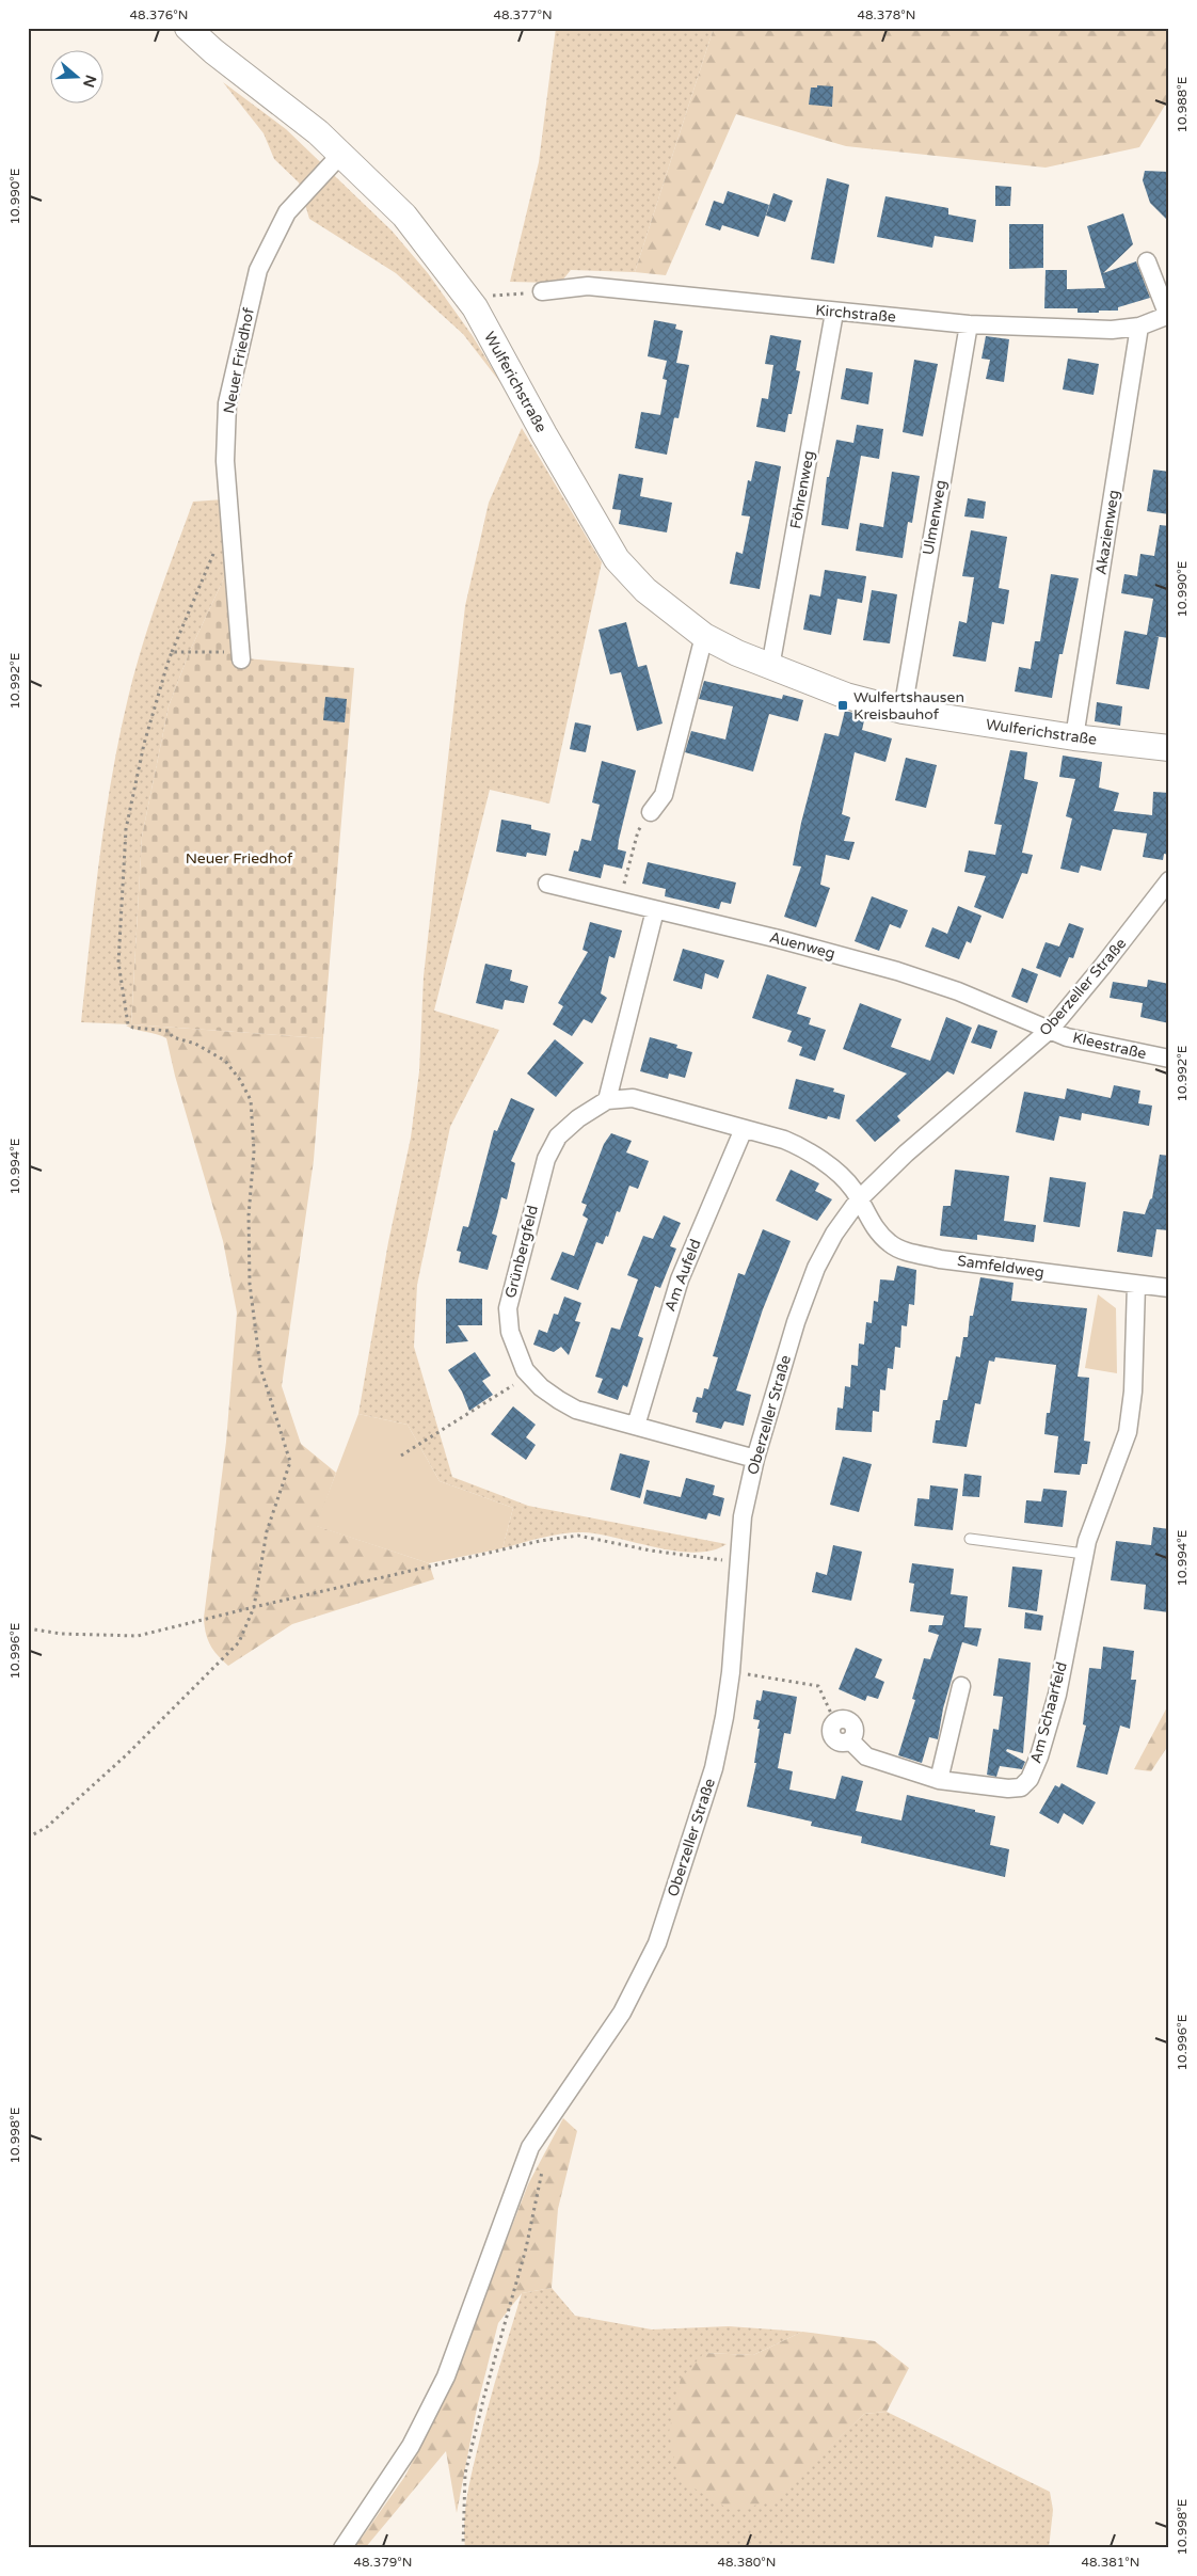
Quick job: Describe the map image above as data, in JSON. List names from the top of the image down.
{
  "streets": {
    "main road": ["Wulferichstraße"],
    "street": [
      "Kirchstraße",
      "Neuer Friedhof",
      "Föhrenweg",
      "Ulmenweg",
      "Akazienweg",
      "Auenweg",
      "Oberzeller Straße",
      "Kleestraße",
      "Grünbergfeld",
      "Samfeldweg",
      "Am Aufeld",
      "Am Schaarfeld"
    ]
  },
  "crossings": [
    ["Kirchstraße", "Föhrenweg"],
    ["Kirchstraße", "Ulmenweg"],
    ["Kirchstraße", "Akazienweg"],
    ["Neuer Friedhof", "Wulferichstraße"],
    ["Wulferichstraße", "Föhrenweg"],
    ["Wulferichstraße", "Ulmenweg"],
    ["Wulferichstraße", "Akazienweg"],
    ["Auenweg", "Oberzeller Straße"],
    ["Auenweg", "Kleestraße"],
    ["Oberzeller Straße", "Kleestraße"],
    ["Oberzeller Straße", "Grünbergfeld"],
    ["Oberzeller Straße", "Samfeldweg"],
    ["Grünbergfeld", "Samfeldweg"],
    ["Grünbergfeld", "Am Aufeld"],
    ["Samfeldweg", "Am Schaarfeld"]
  ],
  "parks": ["Neuer Friedhof"],
  "places": {
    "transit": ["Wulfertshausen Kreisbauhof"]
  },
  "north": "right",
  "coordinates": [
    "48.376°N",
    "48.377°N",
    "48.378°N",
    "10.988°E",
    "10.990°E",
    "10.992°E",
    "10.994°E",
    "10.996°E",
    "10.998°E",
    "48.379°N",
    "48.380°N",
    "48.381°N"
  ]
}
